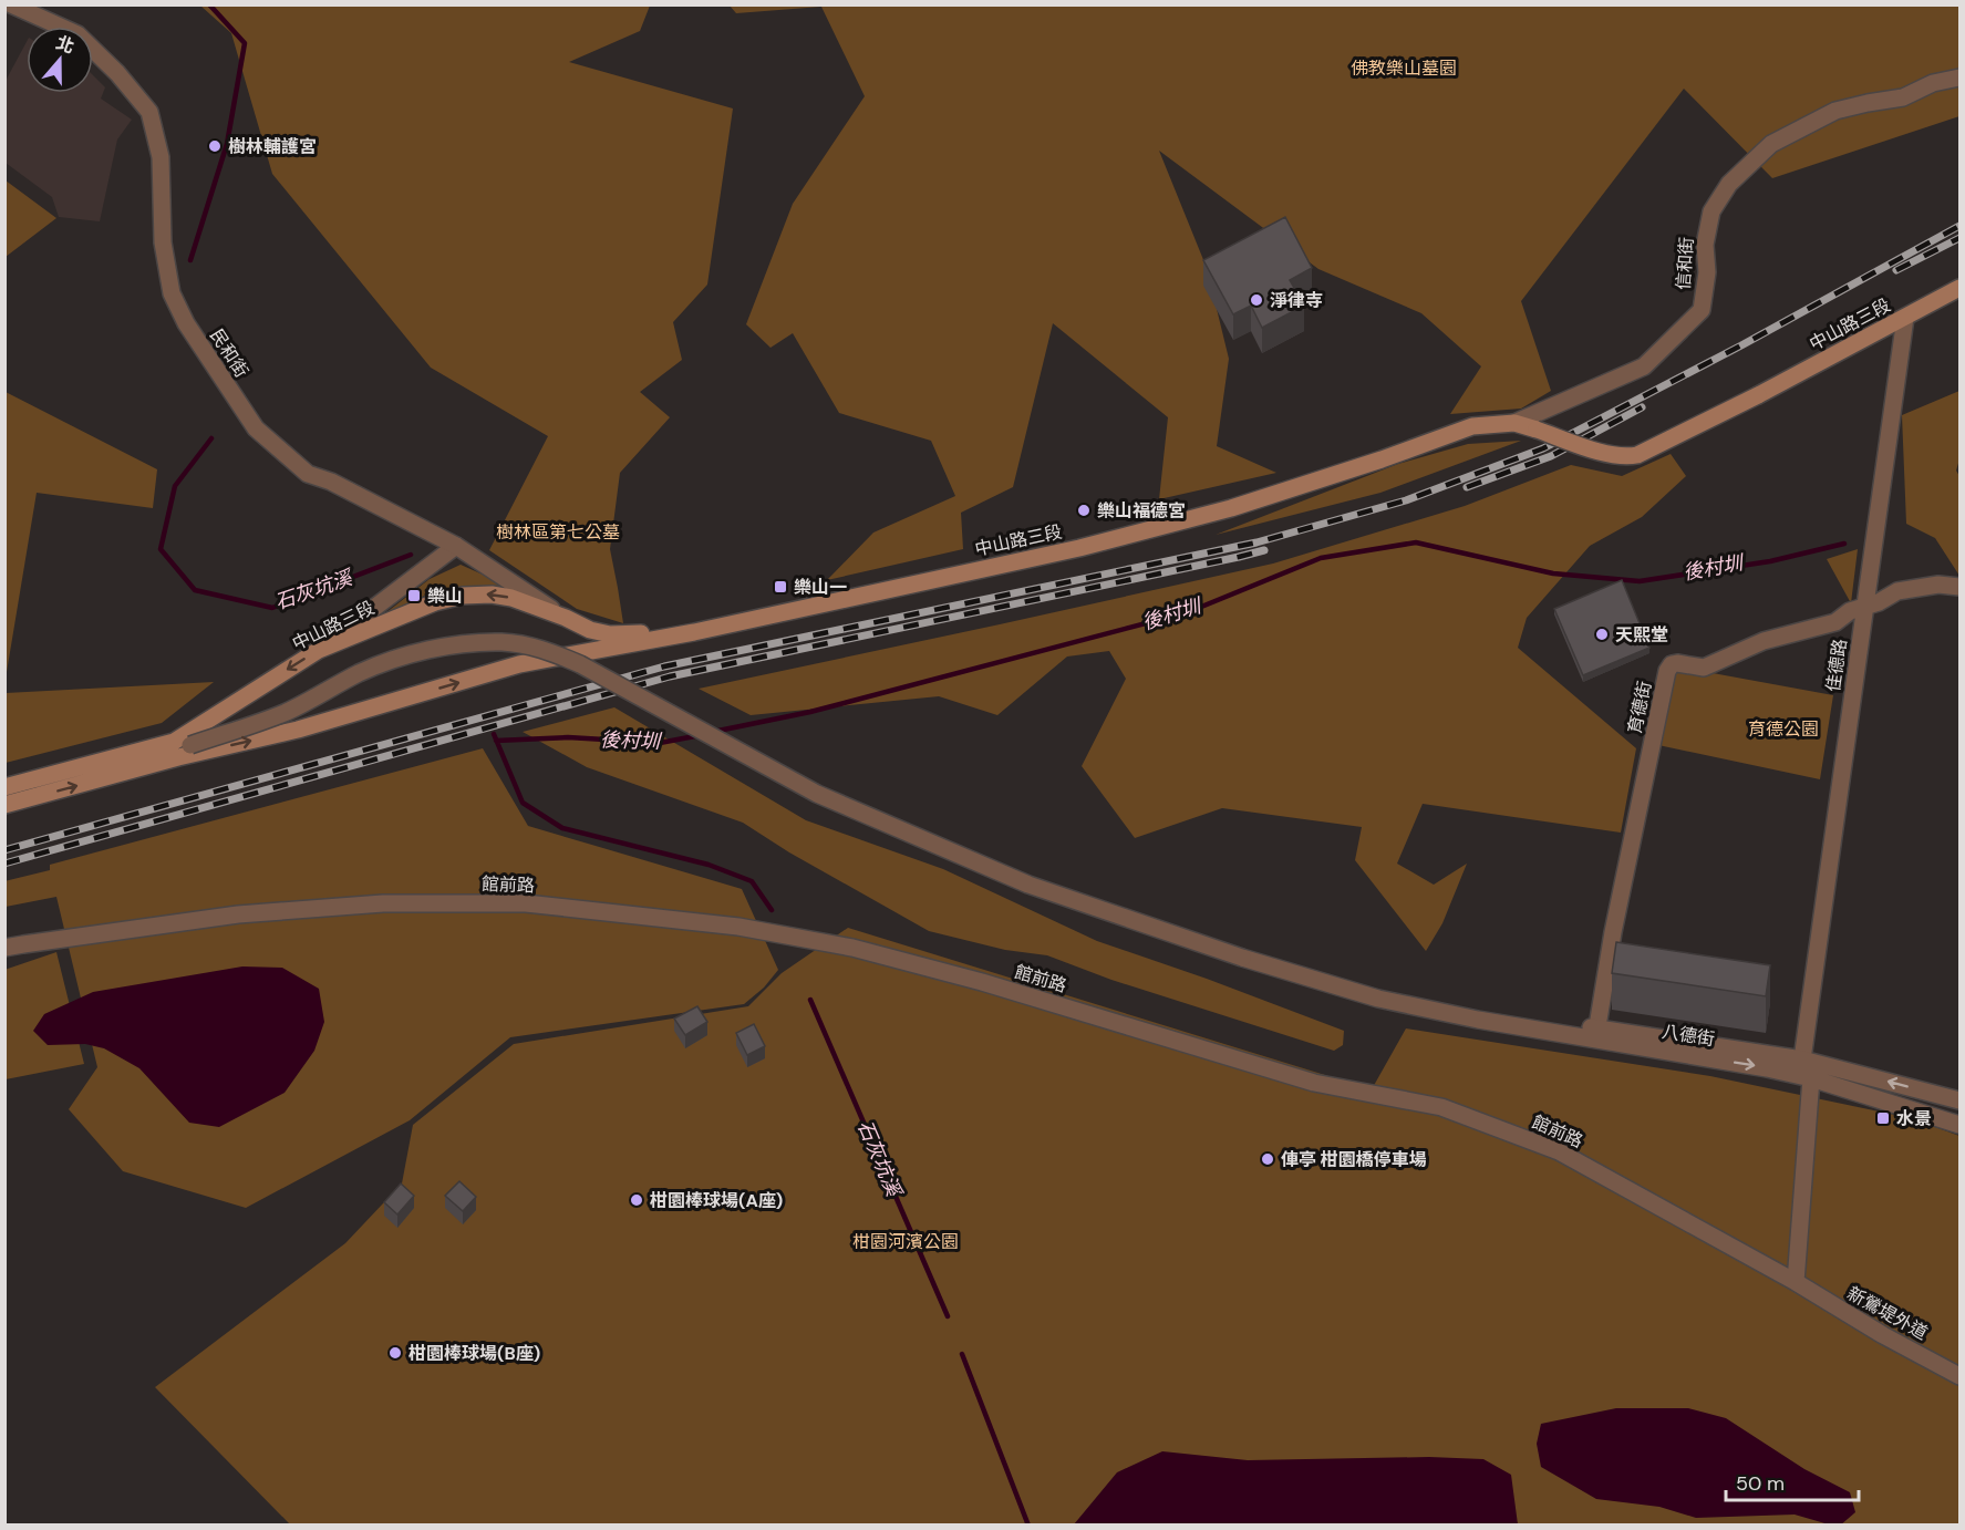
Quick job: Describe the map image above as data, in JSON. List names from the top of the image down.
{
  "streets": {
    "main road": ["中山路三段"],
    "street": [
      "信和街",
      "民和街",
      "佳德路",
      "育德街",
      "館前路",
      "八德街",
      "新鶯堤外道"
    ]
  },
  "crossings": [
    ["信和街", "中山路三段"],
    ["中山路三段", "民和街"],
    ["中山路三段", "佳德路"],
    ["中山路三段", "八德街"],
    ["佳德路", "育德街"],
    ["佳德路", "八德街"],
    ["館前路", "新鶯堤外道"]
  ],
  "water": ["後村圳", "石灰坑溪"],
  "parks": [
    "佛教樂山墓園",
    "樹林區第七公墓",
    "育德公園",
    "柑園河濱公園"
  ],
  "places": {
    "other": [
      "樹林輔護宮",
      "淨律寺",
      "樂山福德宮",
      "天熙堂",
      "俥亭 柑園橋停車場",
      "柑園棒球場(A座)",
      "柑園棒球場(B座)"
    ],
    "transit": ["樂山一", "樂山", "水景"]
  },
  "scale_bar": "50 m",
  "north": "top"
}
